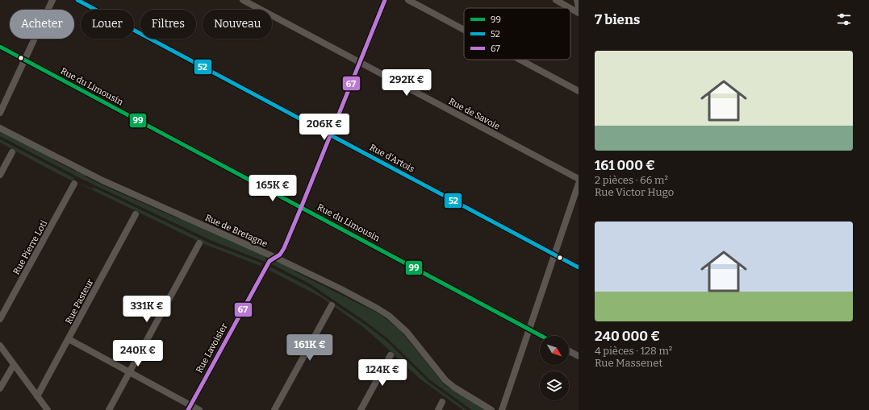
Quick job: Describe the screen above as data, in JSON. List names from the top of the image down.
{
  "streets": {
    "street": [
      "Rue du Limousin",
      "Rue de Savoie",
      "Rue d'Artois",
      "Rue de Bretagne",
      "Rue Pierre Loti",
      "Rue Pasteur",
      "Rue Lavoisier"
    ]
  },
  "crossings": [
    ["Rue du Limousin", "Rue Lavoisier"],
    ["Rue de Savoie", "Rue Lavoisier"],
    ["Rue d'Artois", "Rue Lavoisier"],
    ["Rue de Bretagne", "Rue Lavoisier"]
  ],
  "lines": ["transit line 52", "transit line 67", "transit line 99"],
  "legend": ["99", "52", "67"],
  "north": "bottom right",
  "page": {
    "heading": "7 biens",
    "chip": [
      "Acheter",
      "Louer",
      "Filtres",
      "Nouveau"
    ],
    "list": [
      {
        "name": "161 000 €",
        "note": "2 pièces · 66 m² · Rue Victor Hugo"
      },
      {
        "name": "240 000 €",
        "note": "4 pièces · 128 m² · Rue Massenet"
      }
    ],
    "price": [
      "292K €",
      "206K €",
      "165K €",
      "331K €",
      "161K €",
      "240K €",
      "124K €"
    ]
  }
}
